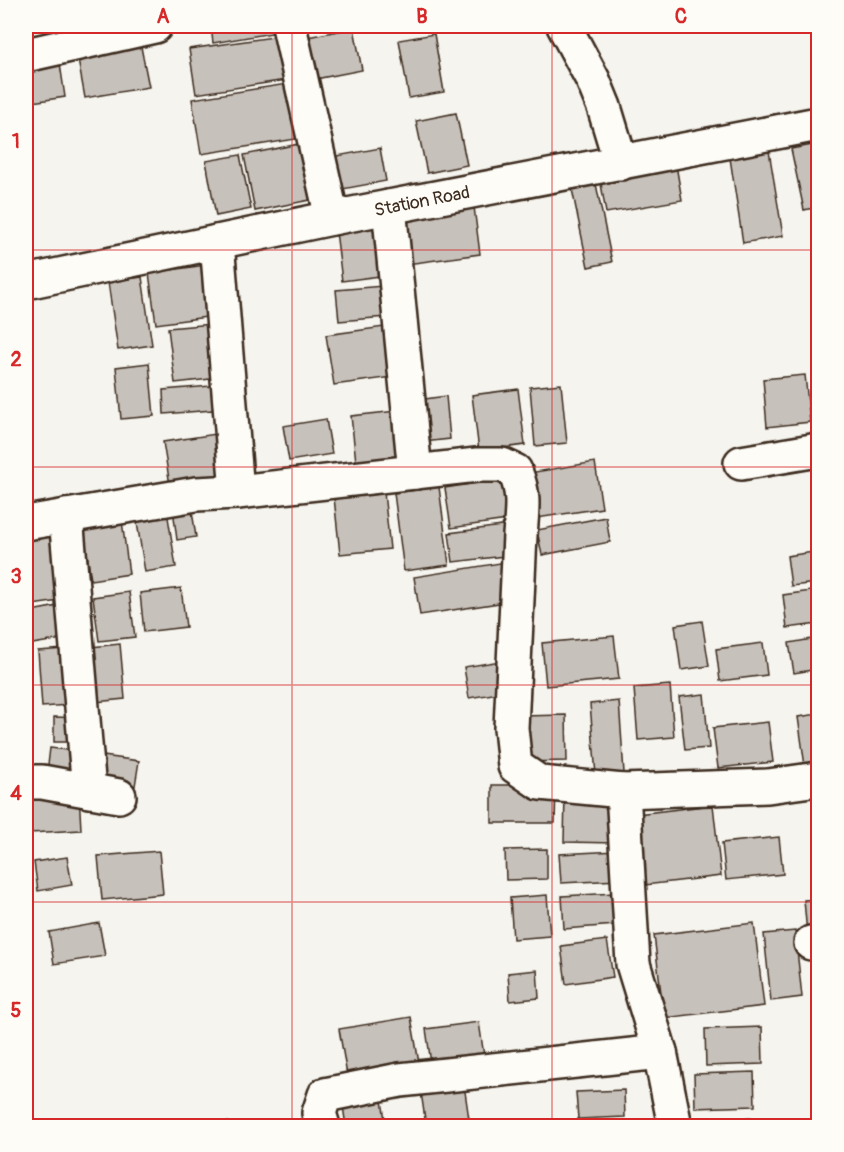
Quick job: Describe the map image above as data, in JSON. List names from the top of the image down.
{
  "streets": {
    "street": ["Station Road"]
  },
  "grid": {
    "columns": ["A", "B", "C"],
    "rows": [
      "1",
      "2",
      "3",
      "4",
      "5"
    ]
  }
}
